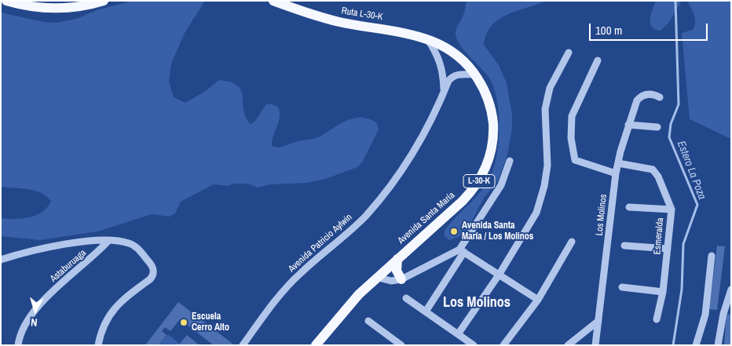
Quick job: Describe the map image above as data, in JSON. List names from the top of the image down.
{
  "streets": {
    "main road": ["Ruta L-30-K", "L-30-K", "Avenida Santa María"],
    "street": [
      "Los Molinos",
      "Esmeralda",
      "Avenida Patricio Aylwin",
      "Astaburuaga"
    ]
  },
  "crossings": [
    ["Ruta L-30-K", "Avenida Santa María"],
    ["Los Molinos", "Esmeralda"],
    ["Avenida Santa María", "Avenida Patricio Aylwin"]
  ],
  "districts": ["Los Molinos"],
  "water": ["Estero La Poza"],
  "places": ["Avenida Santa María / Los Molinos", "Escuela Cerro Alto"],
  "scale_bar": "100 m",
  "north": "bottom"
}
